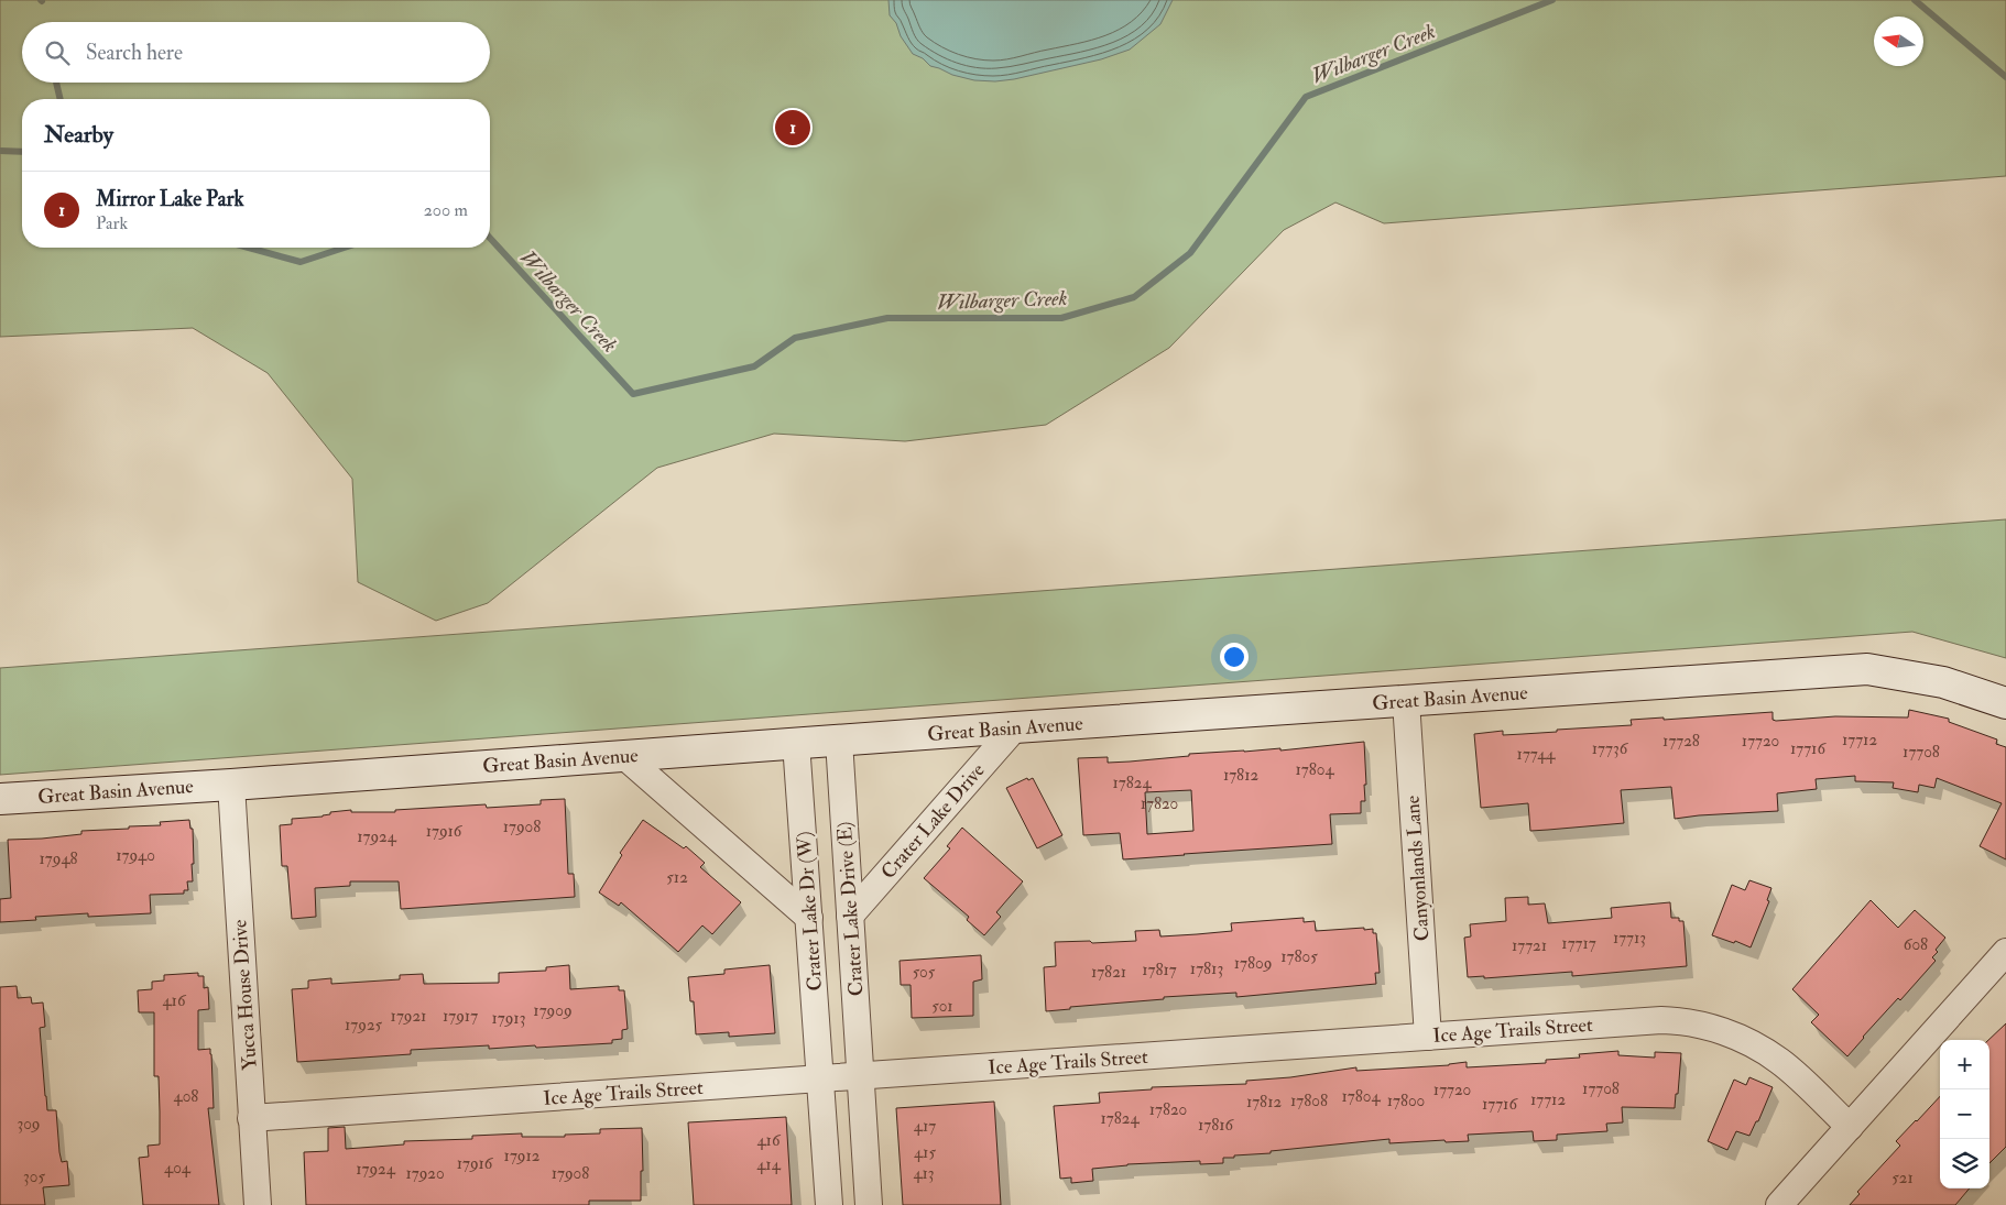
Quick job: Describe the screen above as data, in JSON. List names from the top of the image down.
{
  "streets": {
    "street": [
      "Great Basin Avenue",
      "Crater Lake Drive",
      "Canyonlands Lane",
      "Crater Lake Drive (E)",
      "Crater Lake Dr (W)",
      "Yucca House Drive",
      "Ice Age Trails Street"
    ]
  },
  "crossings": [
    ["Great Basin Avenue", "Crater Lake Drive"],
    ["Great Basin Avenue", "Canyonlands Lane"],
    ["Great Basin Avenue", "Crater Lake Drive (E)"],
    ["Great Basin Avenue", "Crater Lake Dr (W)"],
    ["Great Basin Avenue", "Yucca House Drive"],
    ["Crater Lake Drive", "Crater Lake Drive (E)"],
    ["Canyonlands Lane", "Ice Age Trails Street"],
    ["Crater Lake Drive (E)", "Ice Age Trails Street"],
    ["Crater Lake Dr (W)", "Ice Age Trails Street"],
    ["Yucca House Drive", "Ice Age Trails Street"]
  ],
  "water": ["Wilbarger Creek"],
  "house_numbers": [
    "17712",
    "17728",
    "17720",
    "17736",
    "17716",
    "17708",
    "17744",
    "17804",
    "17812",
    "17824",
    "17820",
    "17908",
    "17916",
    "17924",
    "17940",
    "17948",
    "512",
    "17713",
    "17717",
    "608",
    "17721",
    "17805",
    "17809",
    "17813",
    "17817",
    "505",
    "17821",
    "416",
    "501",
    "17909",
    "17921",
    "17917",
    "17913",
    "17925",
    "17708",
    "17720",
    "408",
    "17804",
    "17712",
    "17808",
    "17800",
    "17812",
    "17716",
    "17820",
    "17824",
    "309",
    "17816",
    "417",
    "416",
    "415",
    "17912",
    "17916",
    "414",
    "404",
    "17924",
    "17920",
    "17908",
    "413",
    "305",
    "521"
  ],
  "north": "left",
  "page": {
    "search": "Search here",
    "heading": "Nearby",
    "pins": "1",
    "list": [
      {
        "mark": "1",
        "name": "Mirror Lake Park",
        "note": "Park",
        "value": "200 m"
      }
    ],
    "map_buttons": ["+", "−"]
  }
}
